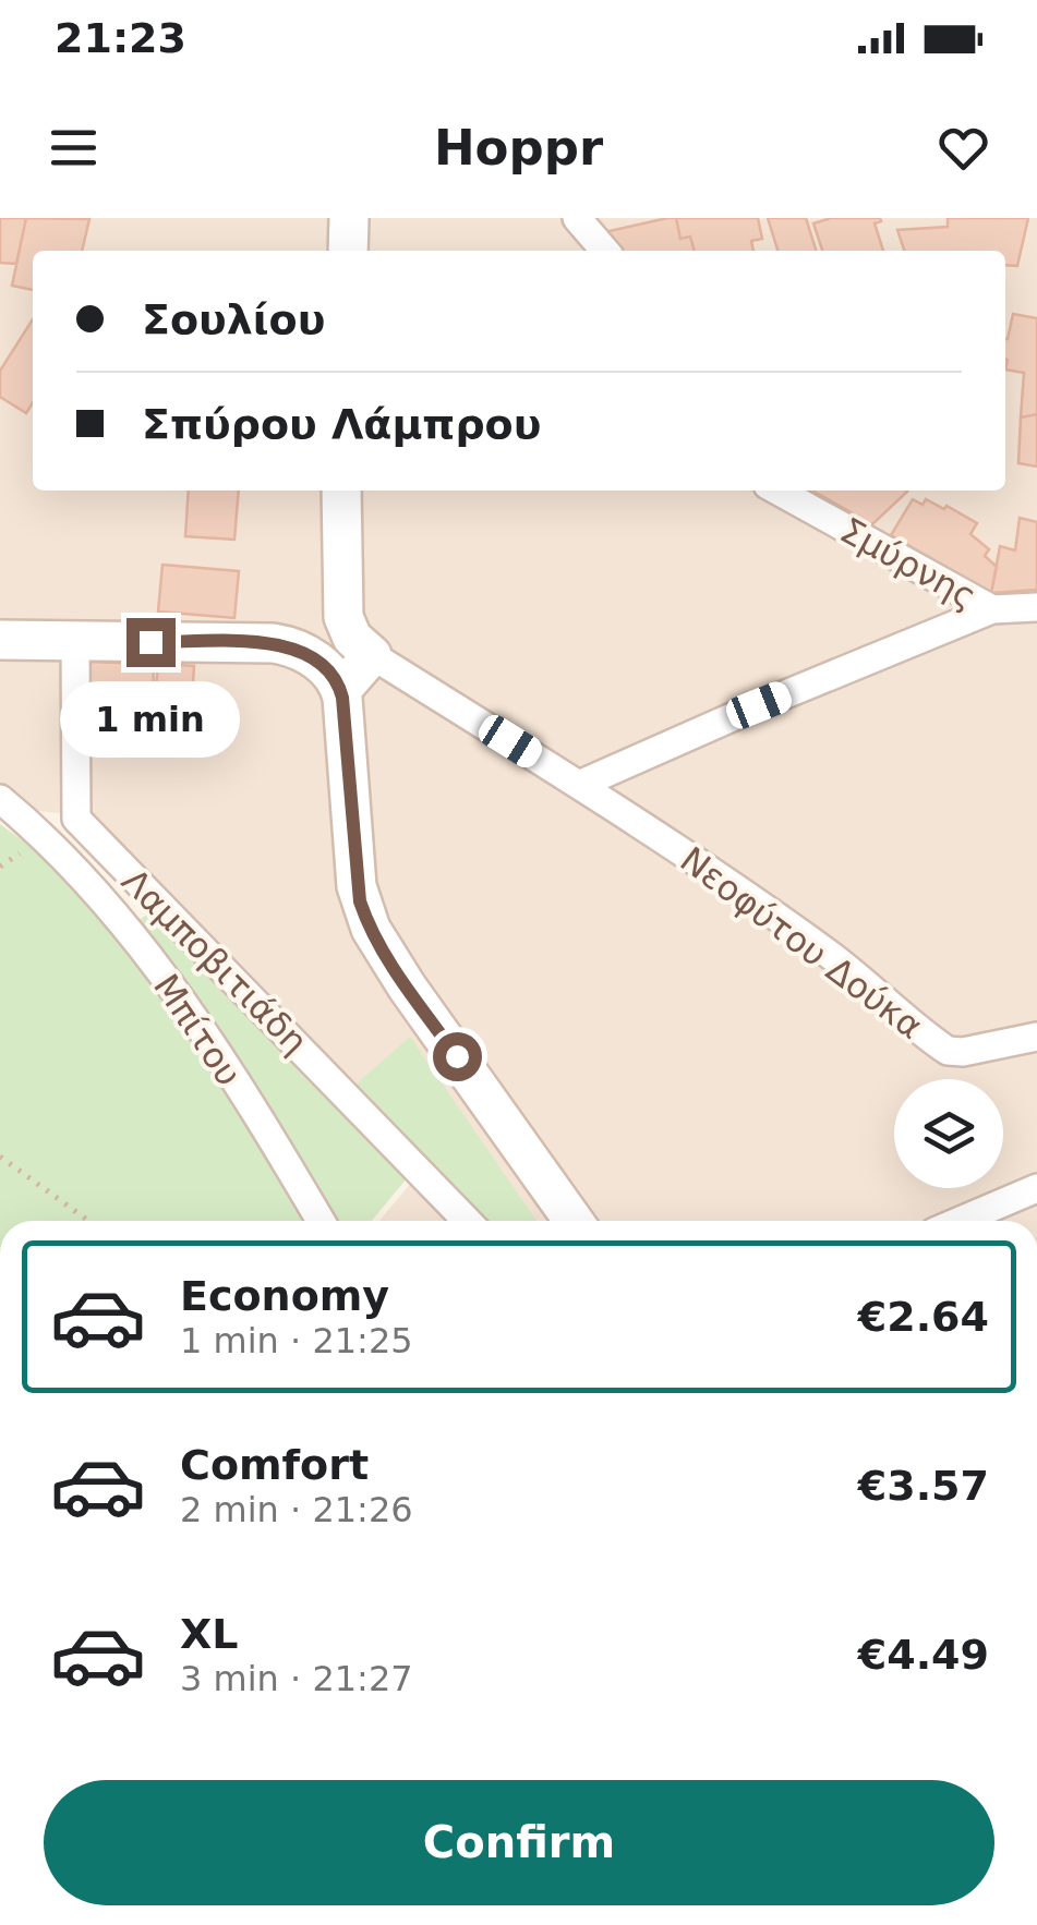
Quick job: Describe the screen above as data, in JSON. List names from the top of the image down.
{
  "streets": {
    "street": [
      "Σμύρνης",
      "Νεοφύτου Δούκα",
      "Λαμποβιτιάδη",
      "Μπίτου"
    ]
  },
  "page": {
    "status": "21:23",
    "header": "Hoppr",
    "banner": ["Σουλίου", "Σπύρου Λάμπρου"],
    "bubble": "1 min",
    "list": [
      {
        "name": "Economy",
        "note": "1 min · 21:25",
        "value": "€2.64"
      },
      {
        "name": "Comfort",
        "note": "2 min · 21:26",
        "value": "€3.57"
      },
      {
        "name": "XL",
        "note": "3 min · 21:27",
        "value": "€4.49"
      }
    ],
    "buttons": "Confirm"
  }
}
